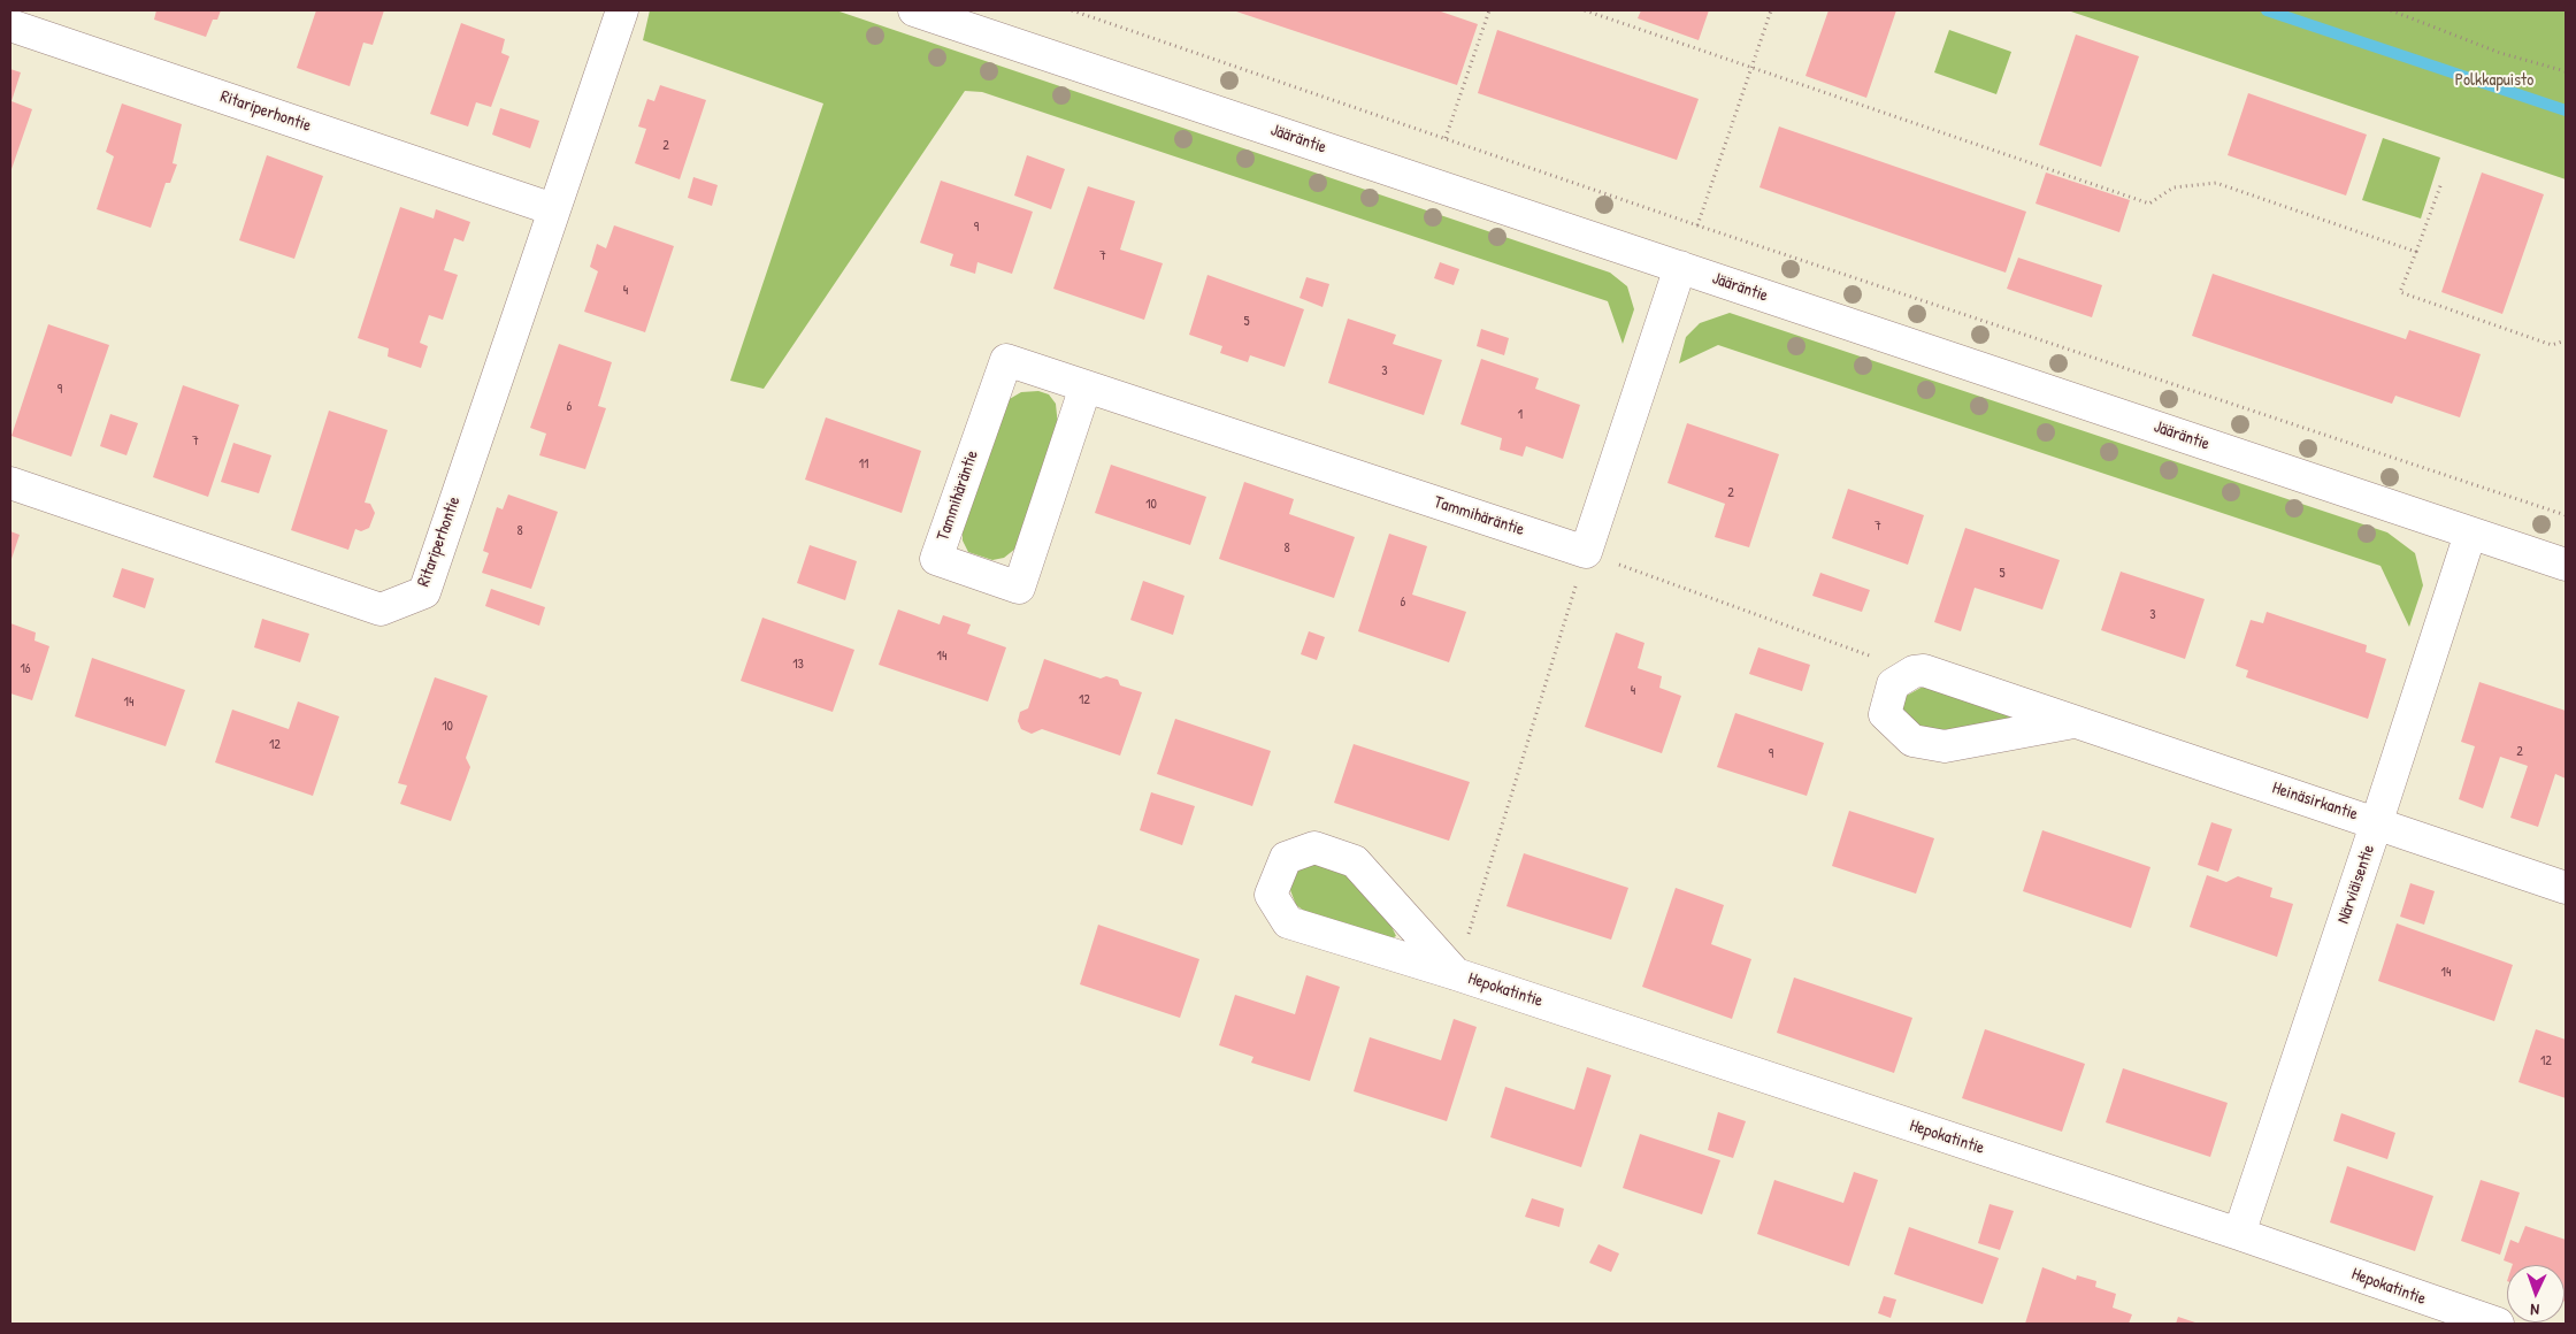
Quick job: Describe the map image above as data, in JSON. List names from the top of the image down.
{
  "streets": {
    "street": [
      "Ritariperhontie",
      "Jääräntie",
      "Tammihäräntie",
      "Heinäsirkantie",
      "Närviäisentie",
      "Hepokatintie"
    ]
  },
  "crossings": [
    ["Jääräntie", "Närviäisentie"],
    ["Heinäsirkantie", "Närviäisentie"],
    ["Närviäisentie", "Hepokatintie"]
  ],
  "parks": ["Polkkapuisto"],
  "house_numbers": [
    "2",
    "9",
    "7",
    "4",
    "5",
    "3",
    "9",
    "6",
    "1",
    "7",
    "11",
    "2",
    "10",
    "7",
    "8",
    "8",
    "5",
    "6",
    "3",
    "14",
    "13",
    "16",
    "4",
    "12",
    "14",
    "10",
    "12",
    "2",
    "9",
    "14",
    "12"
  ],
  "north": "bottom"
}
